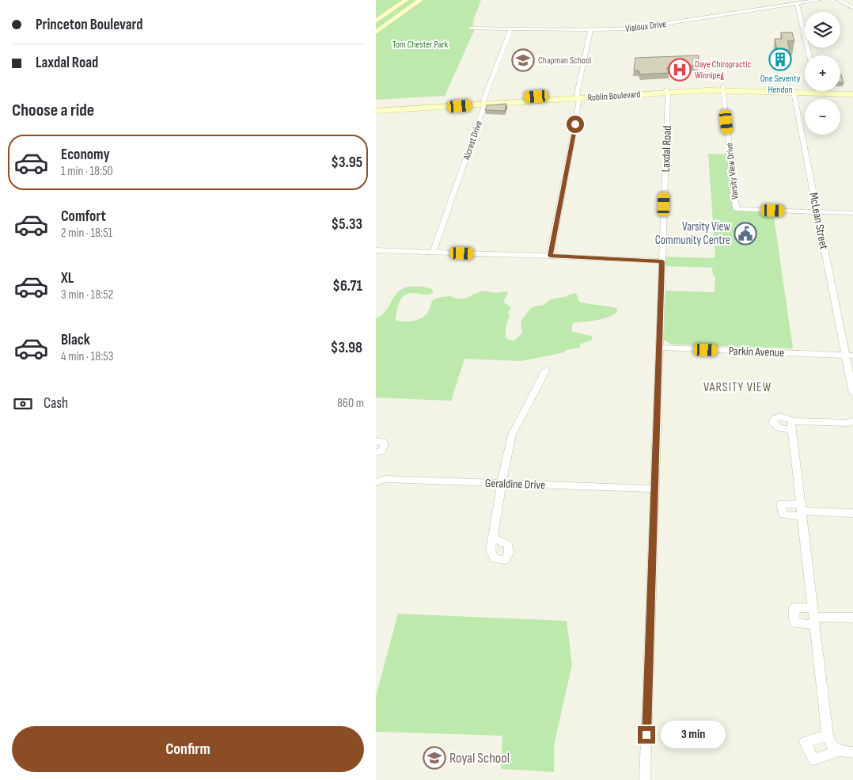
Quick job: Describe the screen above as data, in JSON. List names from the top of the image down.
{
  "streets": {
    "main road": ["Roblin Boulevard"],
    "street": [
      "Vialoux Drive",
      "Alcrest Drive",
      "Laxdal Road",
      "Varsity View Drive",
      "McLean Street",
      "Parkin Avenue",
      "Geraldine Drive"
    ]
  },
  "crossings": [
    ["Vialoux Drive", "Alcrest Drive"],
    ["Roblin Boulevard", "Alcrest Drive"],
    ["Roblin Boulevard", "Laxdal Road"],
    ["Roblin Boulevard", "Varsity View Drive"],
    ["Roblin Boulevard", "McLean Street"],
    ["Laxdal Road", "Parkin Avenue"],
    ["Laxdal Road", "Geraldine Drive"],
    ["Varsity View Drive", "McLean Street"],
    ["McLean Street", "Parkin Avenue"]
  ],
  "districts": ["VARSITY VIEW"],
  "parks": ["Tom Chester Park"],
  "places": {
    "building": ["One Seventy Hendon"],
    "school or university": ["Chapman School", "Royal School"],
    "hospital": ["Daye Chiropractic Winnipeg"],
    "public building": ["Varsity View Community Centre"]
  },
  "page": {
    "banner": ["Princeton Boulevard", "Laxdal Road"],
    "map_buttons": ["+", "−"],
    "heading": "Choose a ride",
    "list": [
      {
        "name": "Economy",
        "note": "1 min · 18:50",
        "value": "$3.95"
      },
      {
        "name": "Comfort",
        "note": "2 min · 18:51",
        "value": "$5.33"
      },
      {
        "name": "XL",
        "note": "3 min · 18:52",
        "value": "$6.71"
      },
      {
        "name": "Black",
        "note": "4 min · 18:53",
        "value": "$3.98"
      }
    ],
    "pay": ["Cash", "860 m"],
    "buttons": "Confirm",
    "bubble": "3 min"
  }
}
